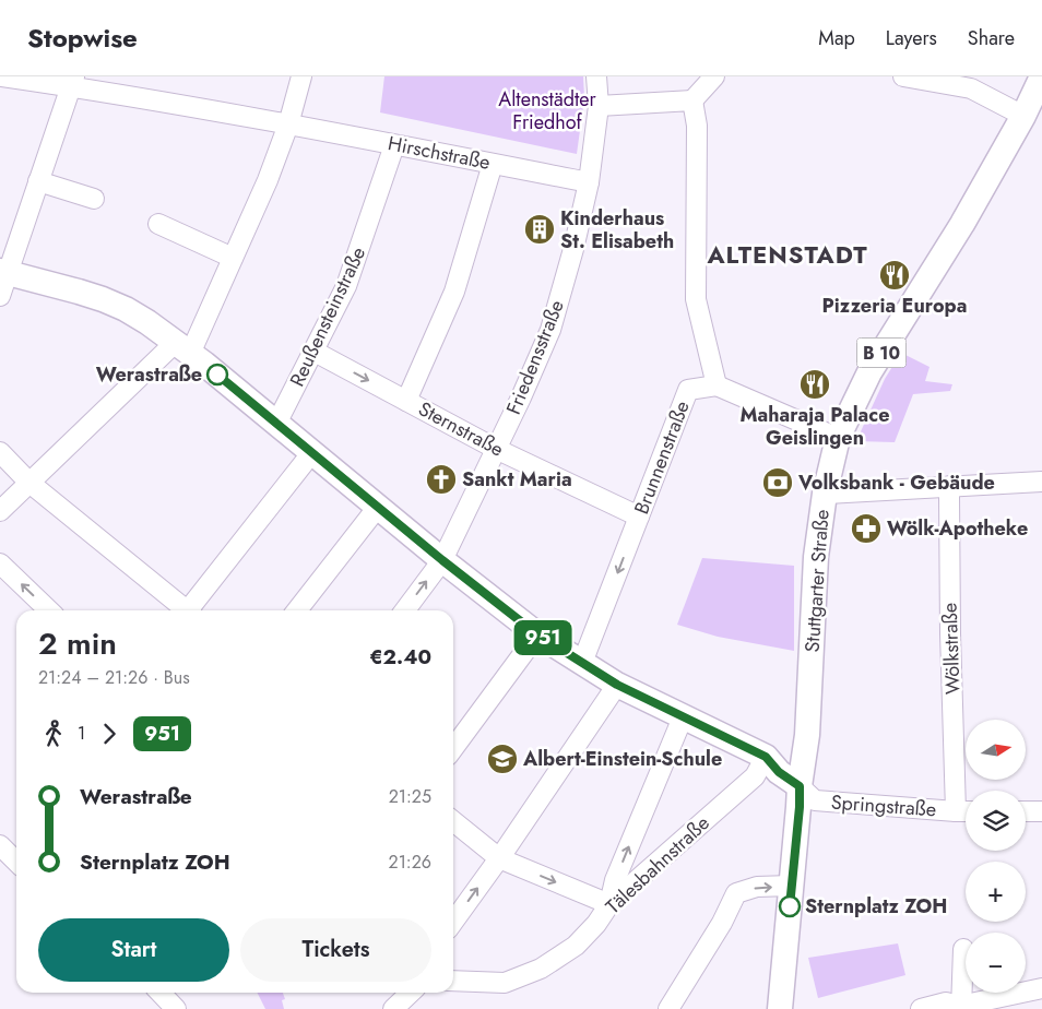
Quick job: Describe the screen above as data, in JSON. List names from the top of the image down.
{
  "streets": {
    "main road": ["B 10", "Stuttgarter Straße"],
    "street": [
      "Hirschstraße",
      "Reußensteinstraße",
      "Friedensstraße",
      "Sternstraße",
      "Brunnenstraße",
      "Wölkstraße",
      "Springstraße",
      "Tälesbahnstraße"
    ]
  },
  "crossings": [
    ["Hirschstraße", "Reußensteinstraße"],
    ["Hirschstraße", "Friedensstraße"],
    ["Reußensteinstraße", "Sternstraße"],
    ["Friedensstraße", "Sternstraße"],
    ["Sternstraße", "Brunnenstraße"],
    ["Stuttgarter Straße", "Springstraße"],
    ["Wölkstraße", "Springstraße"]
  ],
  "one_way": ["Brunnenstraße"],
  "districts": ["ALTENSTADT"],
  "parks": ["Altenstädter Friedhof"],
  "places": {
    "building": ["Kinderhaus St. Elisabeth"],
    "restaurant": ["Pizzeria Europa", "Maharaja Palace Geislingen"],
    "other": ["Werastraße", "Sternplatz ZOH"],
    "church": ["Sankt Maria"],
    "bank": ["Volksbank - Gebäude"],
    "pharmacy": ["Wölk-Apotheke"],
    "school or university": ["Albert-Einstein-Schule"]
  },
  "lines": ["bus line 951"],
  "north": "right",
  "page": {
    "header": "Stopwise",
    "nav": ["Map", "Layers", "Share"],
    "on_map": "951",
    "heading": ["2 min", "21:24 – 21:26 · Bus", "€2.40"],
    "legs": ["1", "951"],
    "map_buttons": ["+", "−"],
    "list": [
      {
        "name": "Werastraße",
        "value": "21:25"
      },
      {
        "name": "Sternplatz ZOH",
        "value": "21:26"
      }
    ],
    "buttons": ["Start", "Tickets"]
  }
}
